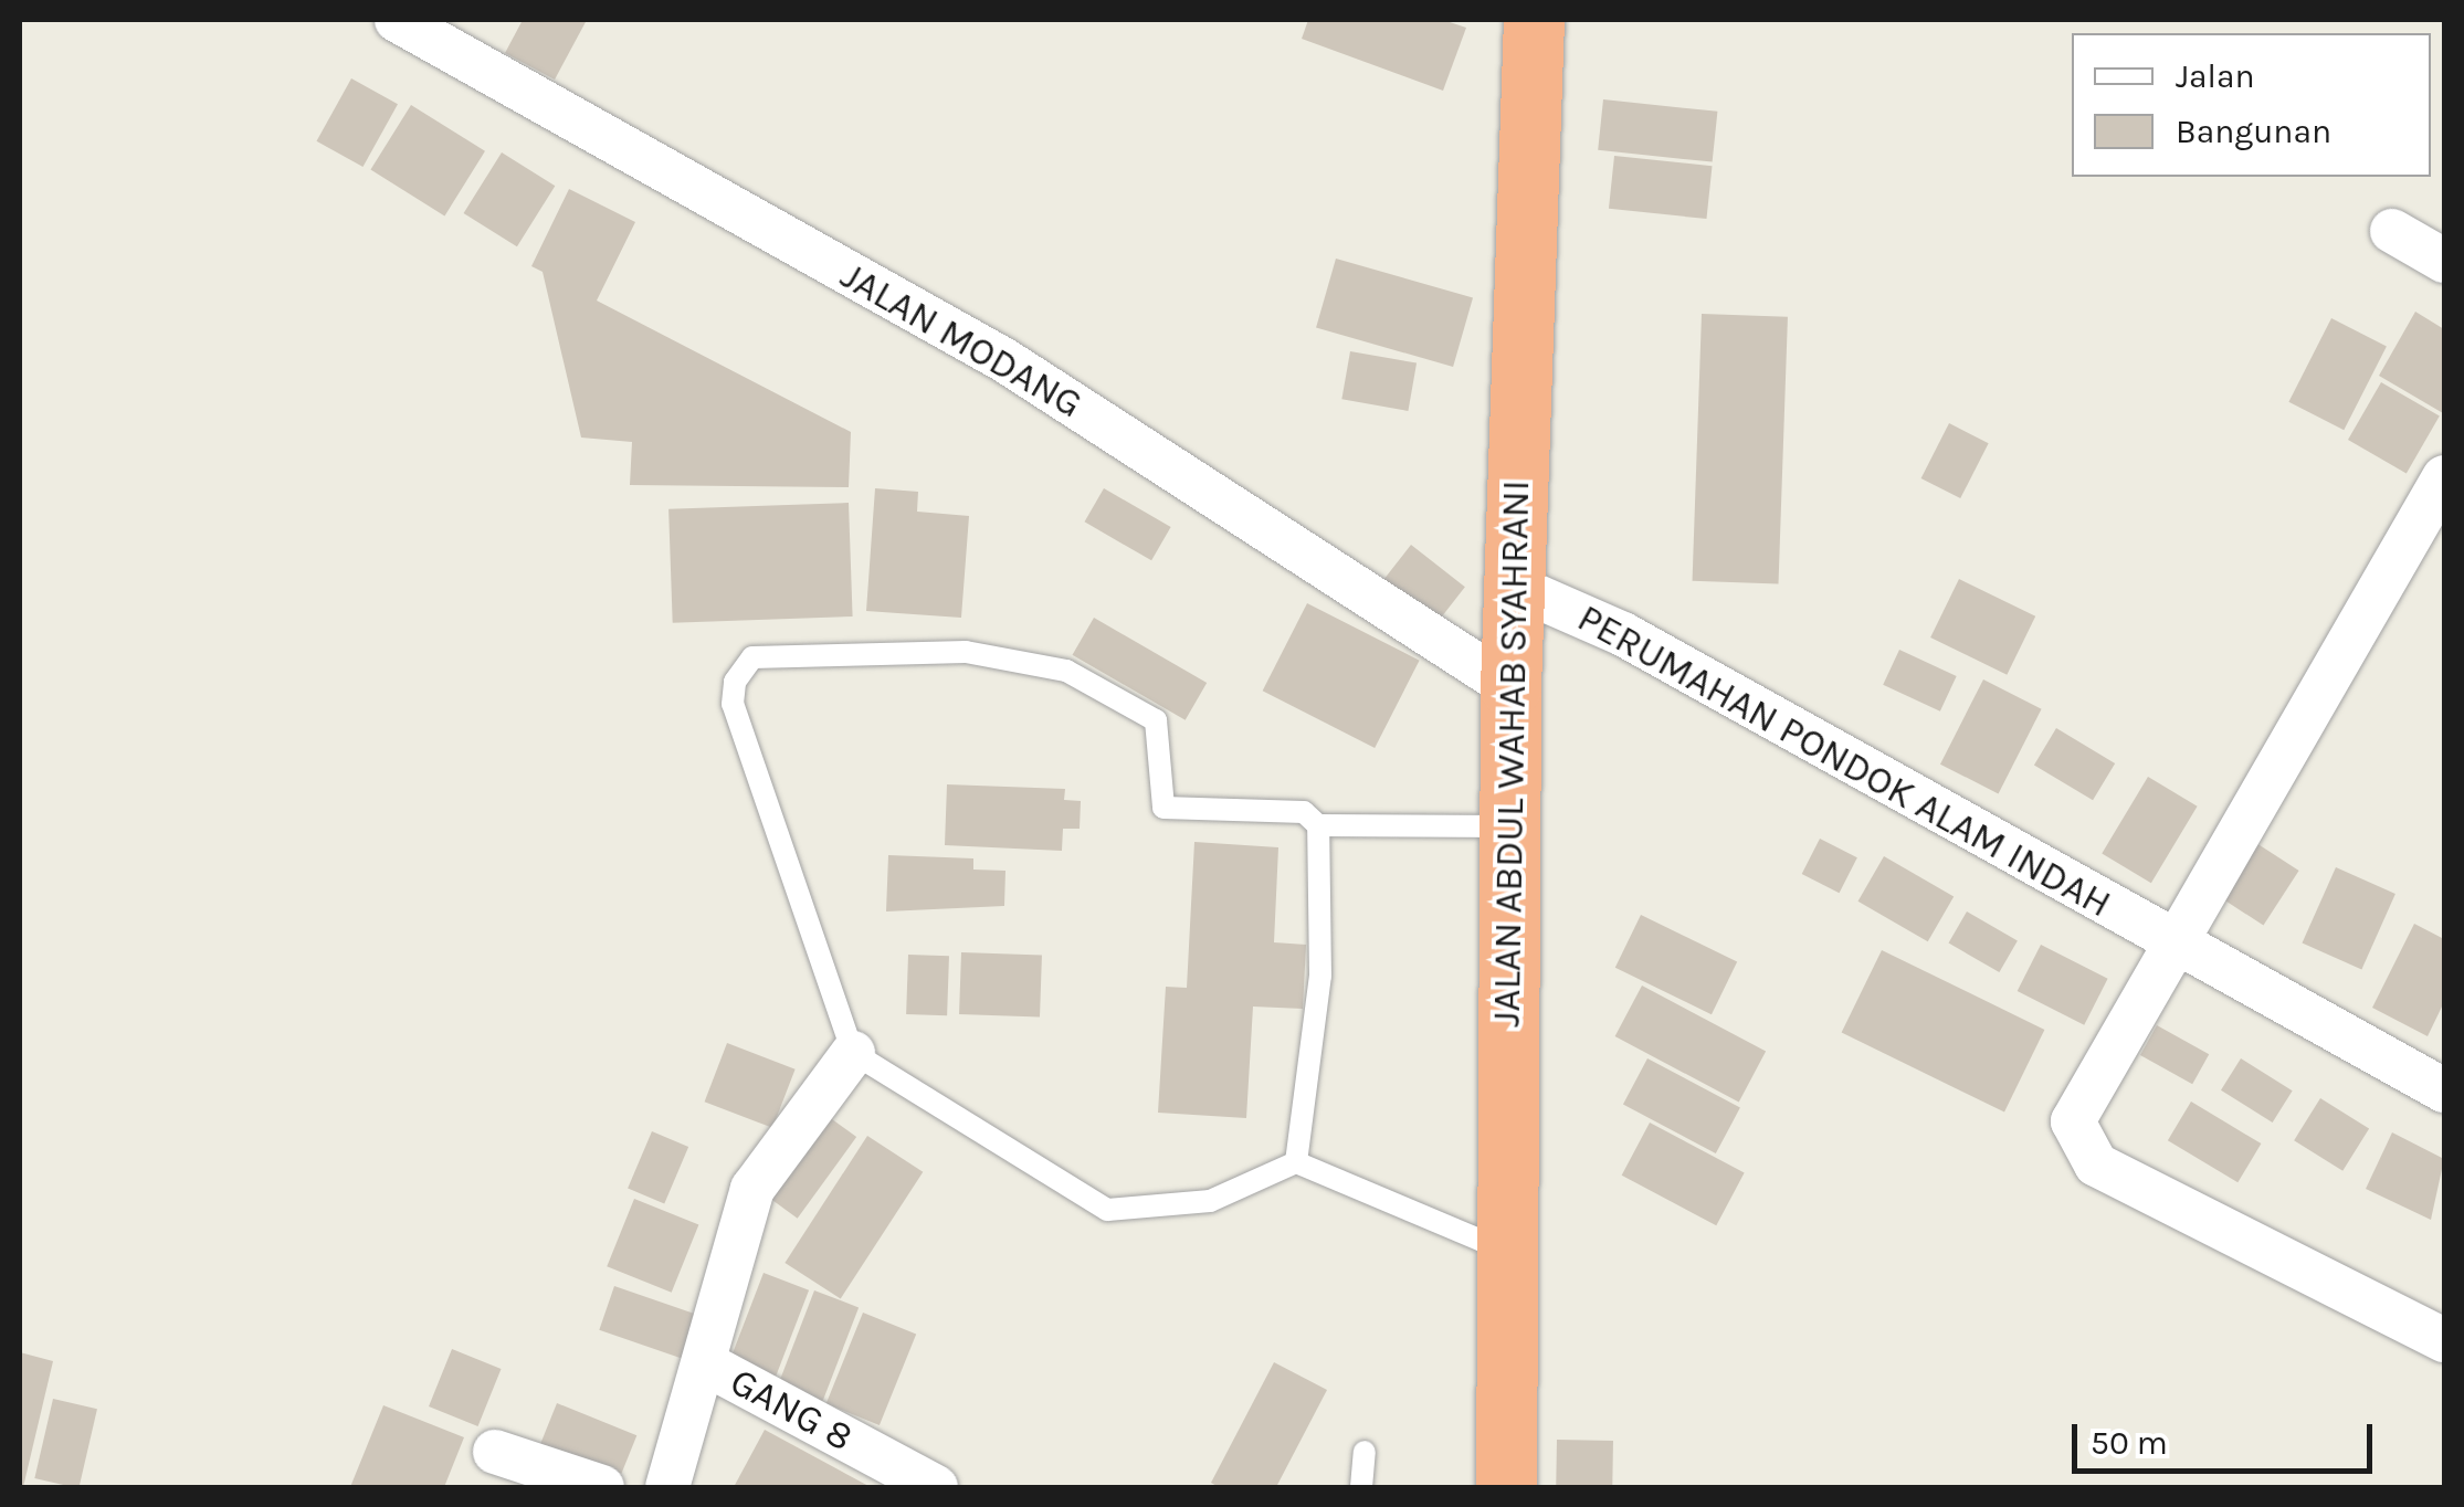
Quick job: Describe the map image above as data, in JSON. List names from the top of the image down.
{
  "streets": {
    "highway": ["JALAN ABDUL WAHAB SYAHRANI"],
    "street": ["JALAN MODANG", "PERUMAHAN PONDOK ALAM INDAH", "GANG 8"]
  },
  "crossings": [
    ["JALAN MODANG", "JALAN ABDUL WAHAB SYAHRANI"],
    ["JALAN ABDUL WAHAB SYAHRANI", "PERUMAHAN PONDOK ALAM INDAH"]
  ],
  "legend": ["Jalan", "Bangunan"],
  "scale_bar": "50 m"
}
